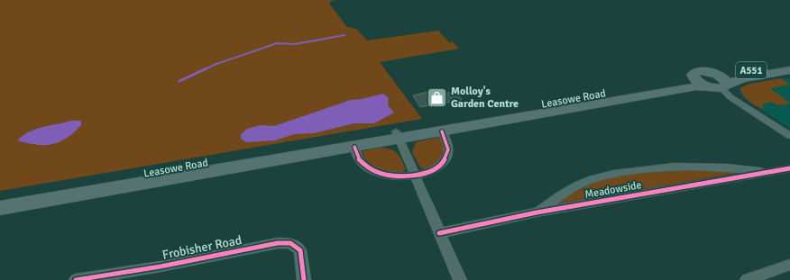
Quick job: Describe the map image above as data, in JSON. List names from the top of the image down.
{
  "streets": {
    "main road": ["A551", "Leasowe Road"],
    "street": ["Meadowside", "Frobisher Road"]
  },
  "places": {
    "shop": ["Molloy's Garden Centre"]
  }
}
